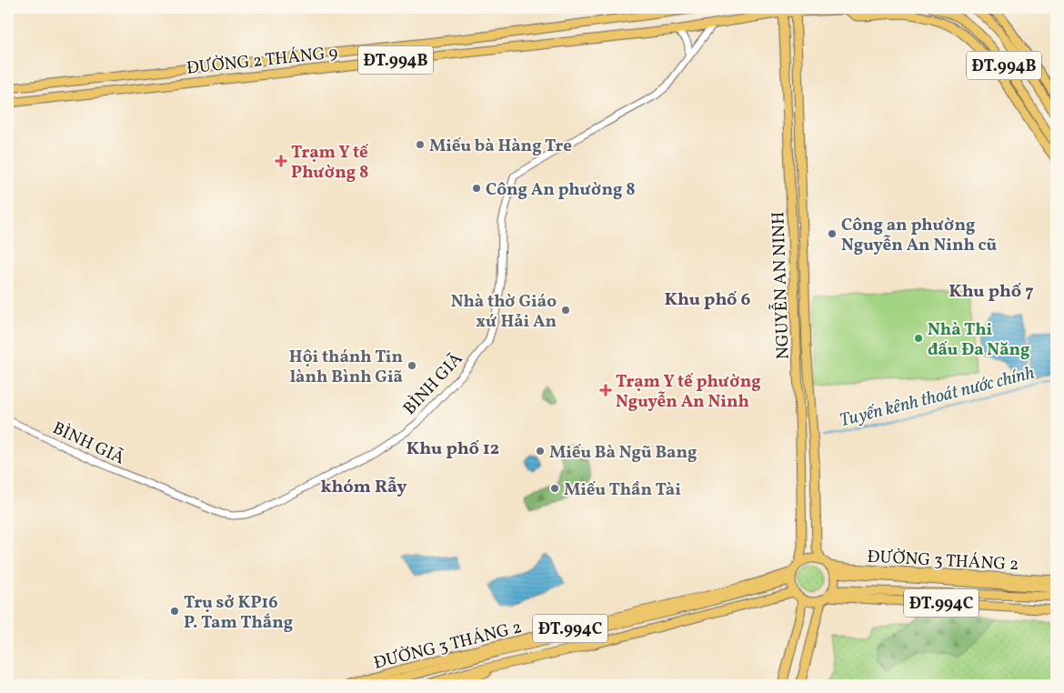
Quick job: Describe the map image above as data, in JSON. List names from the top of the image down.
{
  "streets": {
    "main road": [
      "ĐƯỜNG 2 THÁNG 9",
      "ĐT.994B",
      "NGUYỄN AN NINH",
      "ĐƯỜNG 3 THÁNG 2",
      "ĐT.994C"
    ],
    "street": ["BÌNH GIÃ"]
  },
  "crossings": [
    ["ĐƯỜNG 2 THÁNG 9", "NGUYỄN AN NINH"],
    ["ĐƯỜNG 2 THÁNG 9", "BÌNH GIÃ"],
    ["NGUYỄN AN NINH", "ĐƯỜNG 3 THÁNG 2"],
    ["NGUYỄN AN NINH", "ĐT.994C"],
    ["ĐƯỜNG 3 THÁNG 2", "ĐT.994C"]
  ],
  "districts": [
    "Khu phố 7",
    "Khu phố 6",
    "Khu phố 12",
    "khóm Rẫy"
  ],
  "water": ["Tuyến kênh thoát nước chính"],
  "places": {
    "other": [
      "Miếu bà Hàng Tre",
      "Công An phường 8",
      "Công an phường Nguyễn An Ninh cũ",
      "Nhà thờ Giáo xứ Hải An",
      "Nhà Thi đấu Đa Năng",
      "Hội thánh Tin lành Bình Giã",
      "Miếu Bà Ngũ Bang",
      "Miếu Thần Tài",
      "Trụ sở KP16 P. Tam Thắng"
    ],
    "health": ["Trạm Y tế Phường 8", "Trạm Y tế phường Nguyễn An Ninh"]
  }
}
